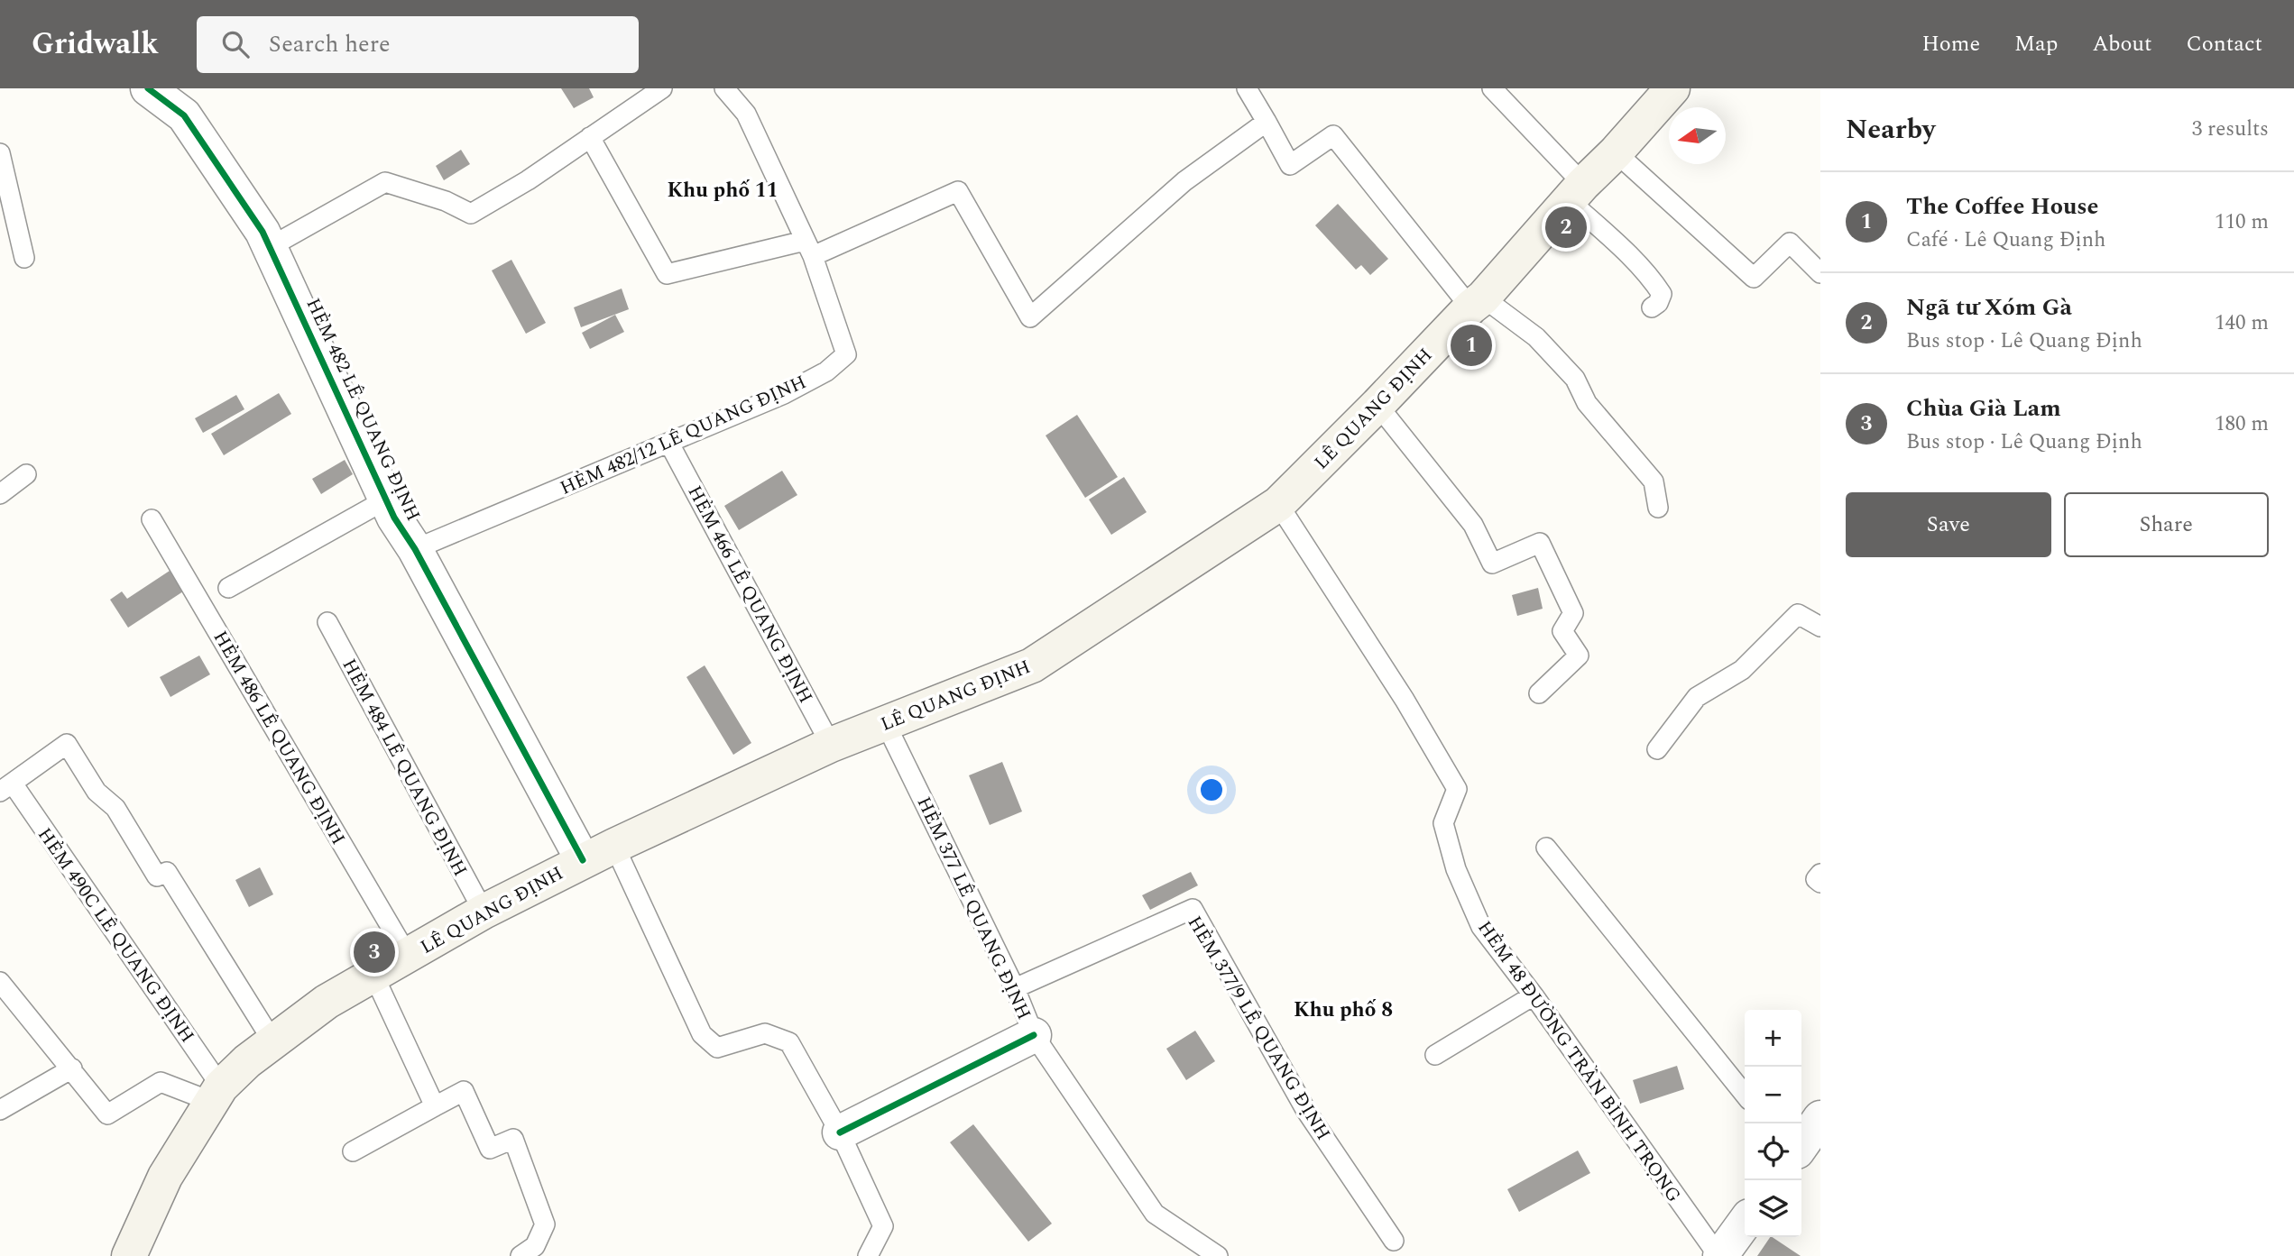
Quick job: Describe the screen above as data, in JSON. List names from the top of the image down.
{
  "streets": {
    "main road": ["LÊ QUANG ĐỊNH"],
    "street": ["HẺM 482 LÊ QUANG ĐỊNH"],
    "lane": [
      "HẺM 482/12 LÊ QUANG ĐỊNH",
      "HẺM 466 LÊ QUANG ĐỊNH",
      "HẺM 486 LÊ QUANG ĐỊNH",
      "HẺM 484 LÊ QUANG ĐỊNH",
      "HẺM 377 LÊ QUANG ĐỊNH",
      "HẺM 490C LÊ QUANG ĐỊNH",
      "HẺM 377/9 LÊ QUANG ĐỊNH",
      "HẺM 48 ĐƯỜNG TRẦN BÌNH TRỌNG"
    ]
  },
  "crossings": [
    ["LÊ QUANG ĐỊNH", "HẺM 482 LÊ QUANG ĐỊNH"],
    ["LÊ QUANG ĐỊNH", "HẺM 466 LÊ QUANG ĐỊNH"],
    ["LÊ QUANG ĐỊNH", "HẺM 486 LÊ QUANG ĐỊNH"],
    ["LÊ QUANG ĐỊNH", "HẺM 484 LÊ QUANG ĐỊNH"],
    ["LÊ QUANG ĐỊNH", "HẺM 377 LÊ QUANG ĐỊNH"],
    ["LÊ QUANG ĐỊNH", "HẺM 490C LÊ QUANG ĐỊNH"],
    ["LÊ QUANG ĐỊNH", "HẺM 48 ĐƯỜNG TRẦN BÌNH TRỌNG"],
    ["HẺM 482 LÊ QUANG ĐỊNH", "HẺM 482/12 LÊ QUANG ĐỊNH"],
    ["HẺM 482/12 LÊ QUANG ĐỊNH", "HẺM 466 LÊ QUANG ĐỊNH"],
    ["HẺM 377 LÊ QUANG ĐỊNH", "HẺM 377/9 LÊ QUANG ĐỊNH"]
  ],
  "districts": ["Khu phố 11", "Khu phố 8"],
  "north": "left",
  "page": {
    "header": "Gridwalk",
    "search": "Search here",
    "nav": [
      "Home",
      "Map",
      "About",
      "Contact"
    ],
    "heading": ["Nearby", "3 results"],
    "list": [
      {
        "mark": "1",
        "name": "The Coffee House",
        "note": "Café · Lê Quang Định",
        "value": "110 m"
      },
      {
        "mark": "2",
        "name": "Ngã tư Xóm Gà",
        "note": "Bus stop · Lê Quang Định",
        "value": "140 m"
      },
      {
        "mark": "3",
        "name": "Chùa Già Lam",
        "note": "Bus stop · Lê Quang Định",
        "value": "180 m"
      }
    ],
    "pins": ["2", "1", "3"],
    "buttons": ["Save", "Share"],
    "map_buttons": ["+", "−"]
  }
}
